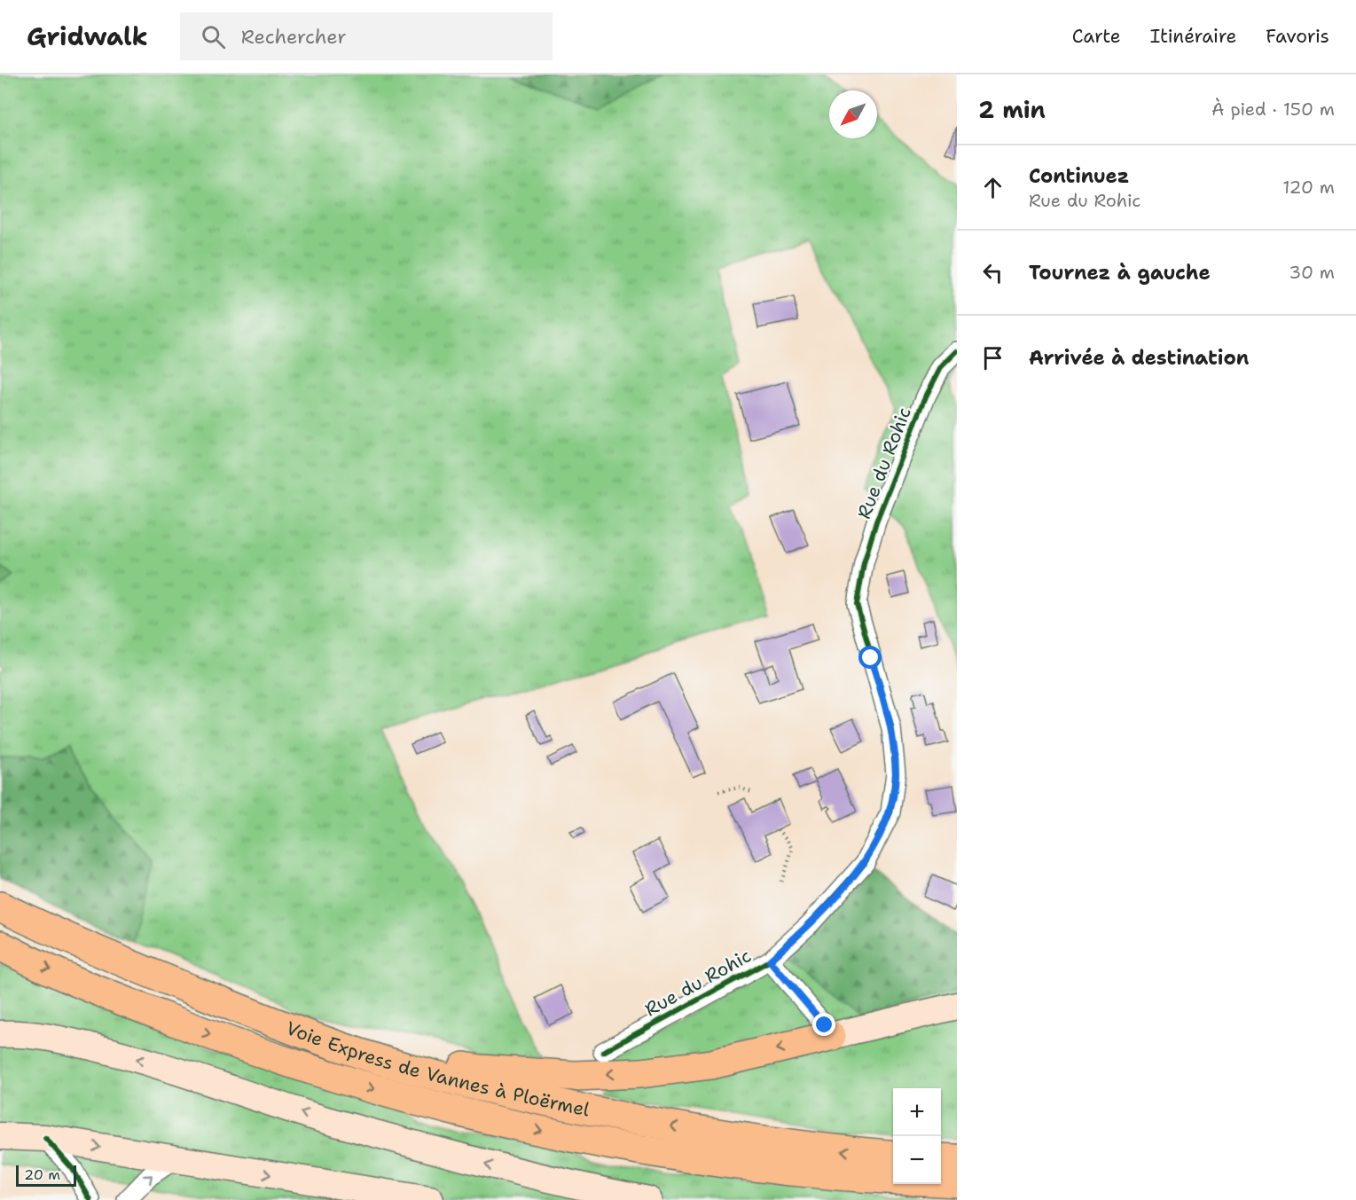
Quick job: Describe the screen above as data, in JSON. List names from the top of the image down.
{
  "streets": {
    "highway": ["Voie Express de Vannes à Ploërmel"],
    "street": ["Rue du Rohic"]
  },
  "scale_bar": "20 m",
  "north": "bottom left",
  "page": {
    "header": "Gridwalk",
    "search": "Rechercher",
    "nav": ["Carte", "Itinéraire", "Favoris"],
    "heading": ["2 min", "À pied · 150 m"],
    "list": [
      ["Continuez", "Rue du Rohic", "120 m"],
      ["Tournez à gauche", "30 m"],
      "Arrivée à destination"
    ],
    "map_buttons": ["+", "−"],
    "scale": "20 m"
  }
}
